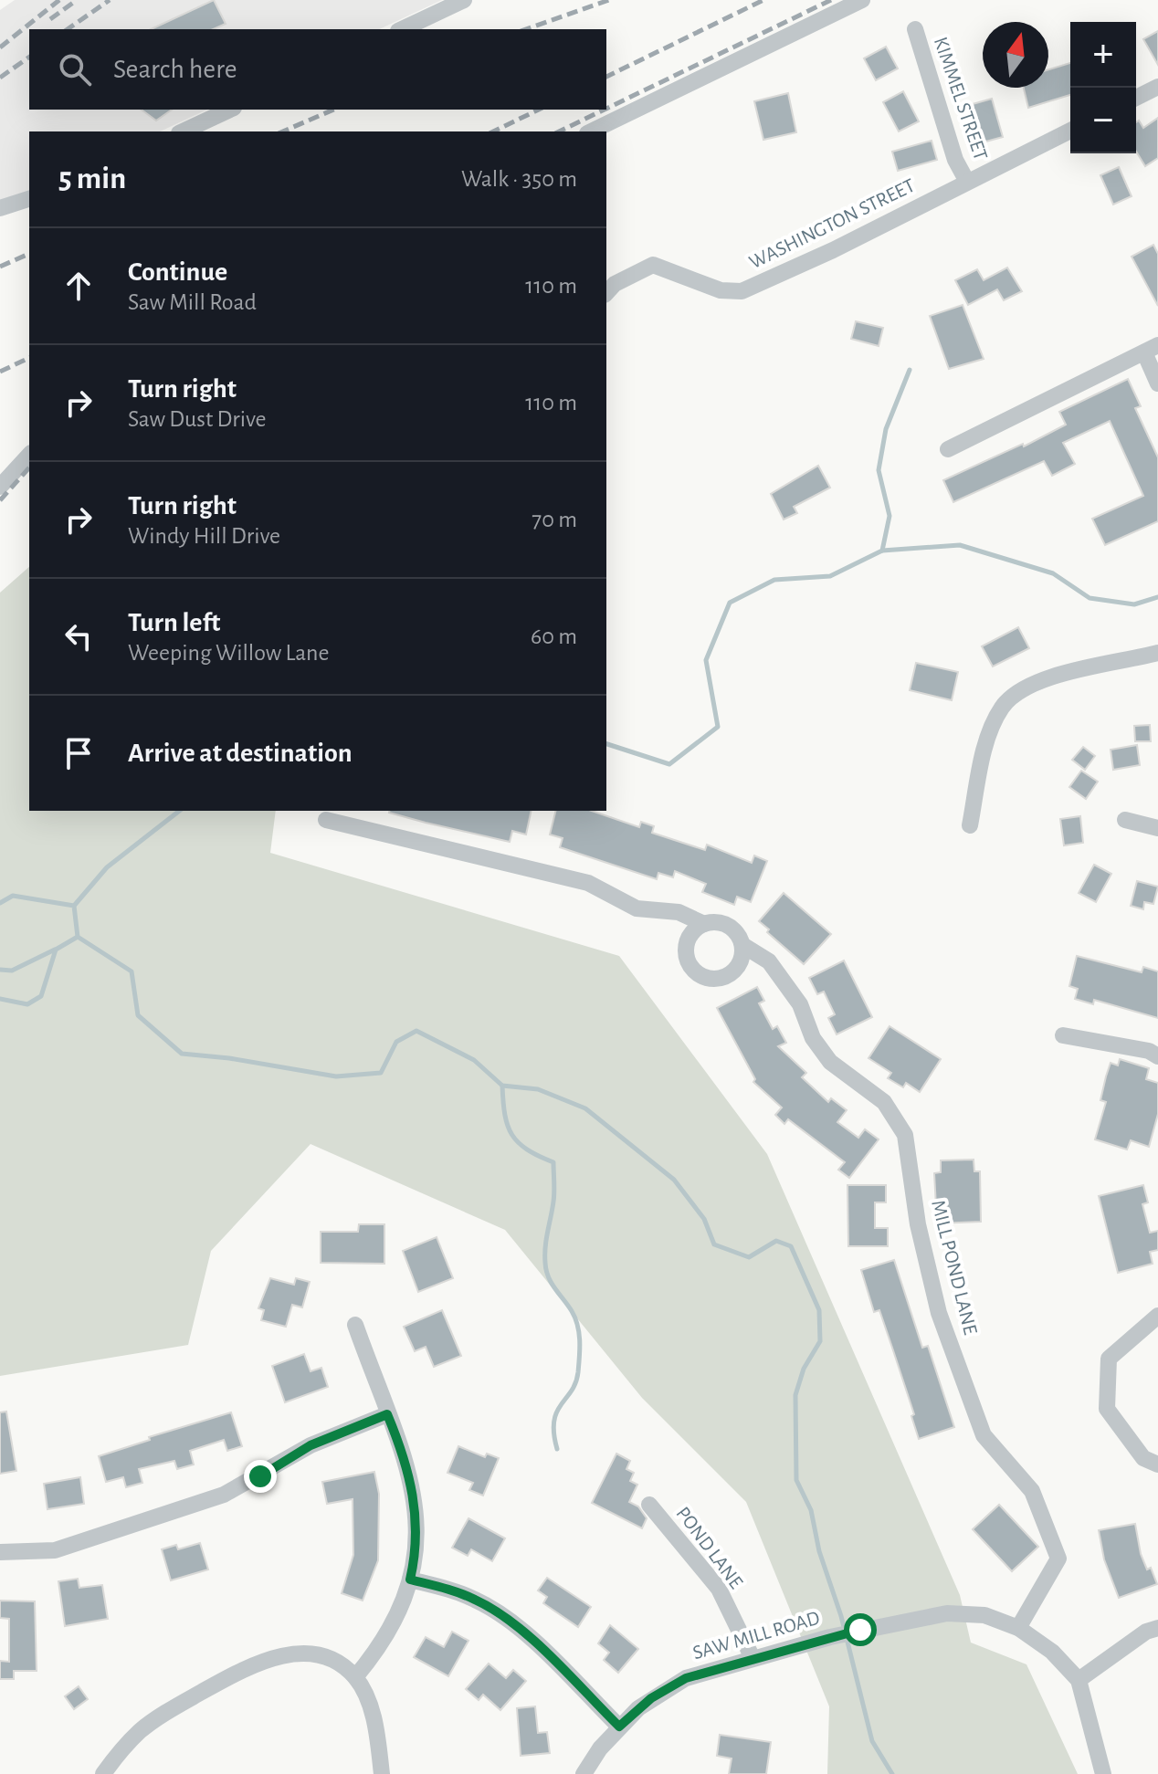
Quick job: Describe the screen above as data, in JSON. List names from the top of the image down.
{
  "streets": {
    "street": [
      "KIMMEL STREET",
      "WASHINGTON STREET",
      "MILL POND LANE",
      "POND LANE",
      "SAW MILL ROAD"
    ]
  },
  "crossings": [
    ["KIMMEL STREET", "WASHINGTON STREET"],
    ["MILL POND LANE", "SAW MILL ROAD"],
    ["POND LANE", "SAW MILL ROAD"]
  ],
  "north": "top",
  "page": {
    "map_buttons": ["+", "−"],
    "search": "Search here",
    "heading": ["5 min", "Walk · 350 m"],
    "list": [
      ["Continue", "Saw Mill Road", "110 m"],
      ["Turn right", "Saw Dust Drive", "110 m"],
      ["Turn right", "Windy Hill Drive", "70 m"],
      ["Turn left", "Weeping Willow Lane", "60 m"],
      "Arrive at destination"
    ]
  }
}
